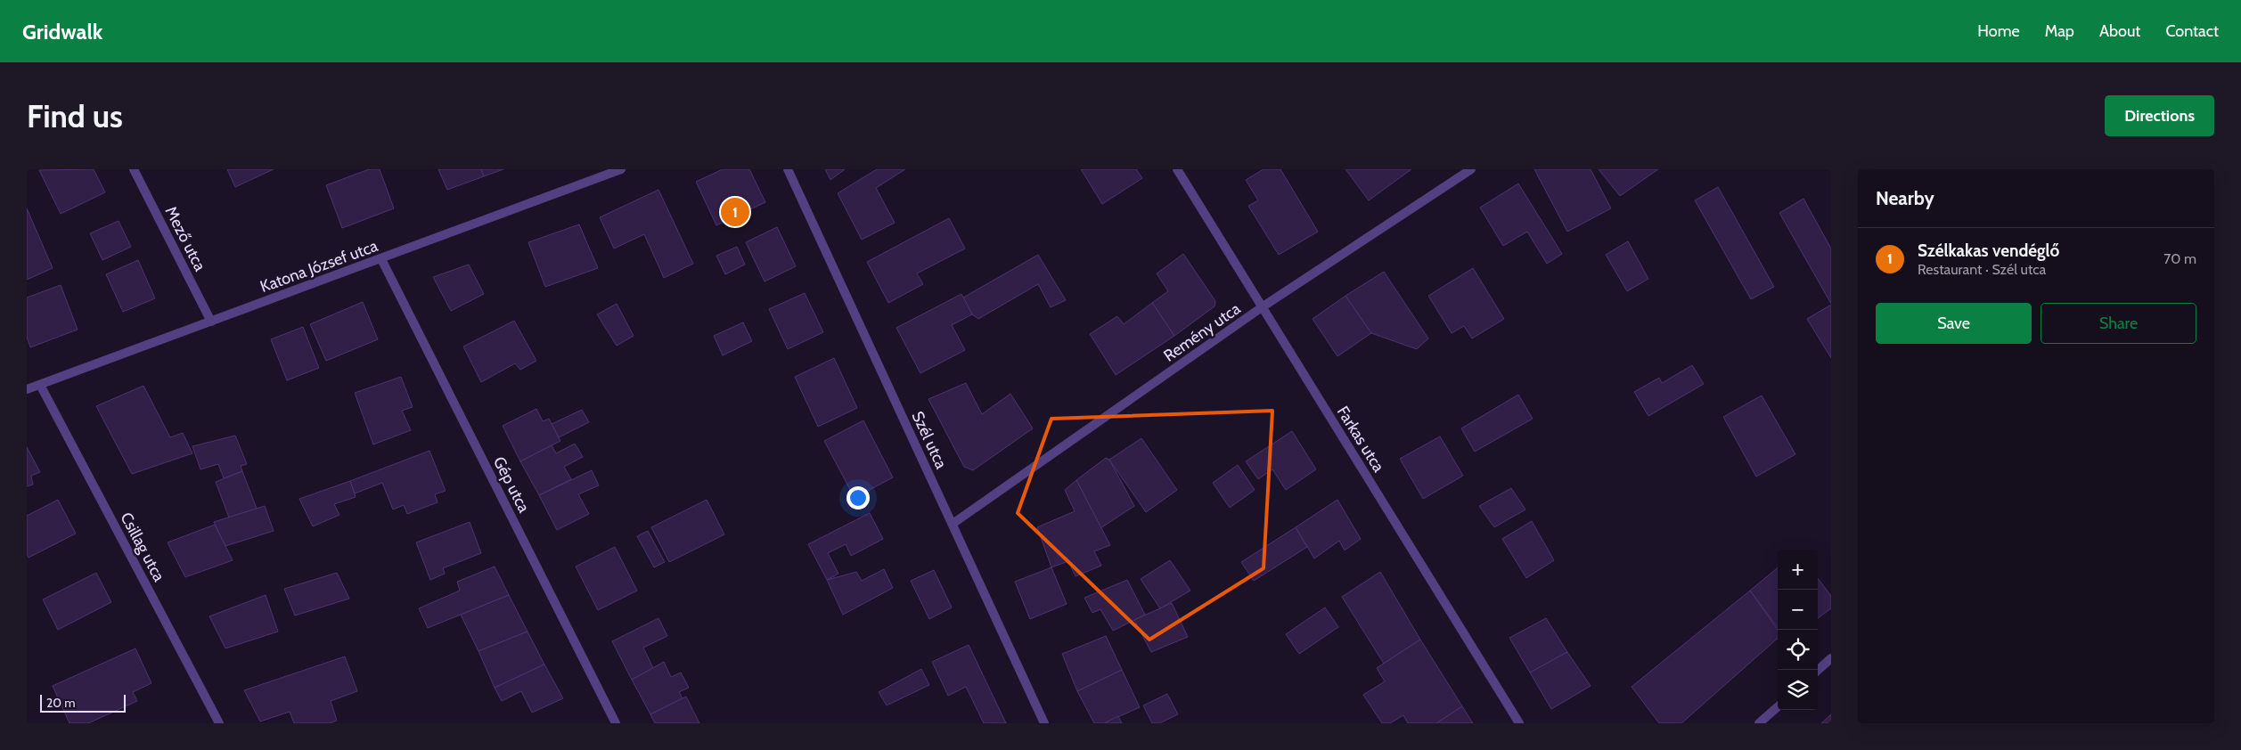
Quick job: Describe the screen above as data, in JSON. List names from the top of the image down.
{
  "streets": {
    "street": [
      "Mező utca",
      "Katona József utca",
      "Remény utca",
      "Farkas utca",
      "Szél utca",
      "Gép utca",
      "Csillag utca"
    ]
  },
  "crossings": [
    ["Mező utca", "Katona József utca"],
    ["Katona József utca", "Gép utca"],
    ["Katona József utca", "Csillag utca"],
    ["Remény utca", "Farkas utca"],
    ["Remény utca", "Szél utca"]
  ],
  "scale_bar": "20 m",
  "page": {
    "header": "Gridwalk",
    "nav": [
      "Home",
      "Map",
      "About",
      "Contact"
    ],
    "buttons": [
      "Directions",
      ["Save", "Share"]
    ],
    "title": "Find us",
    "heading": "Nearby",
    "pins": "1",
    "list": [
      {
        "mark": "1",
        "name": "Szélkakas vendéglő",
        "note": "Restaurant · Szél utca",
        "value": "70 m"
      }
    ],
    "map_buttons": ["+", "−"],
    "scale": "20 m"
  }
}
